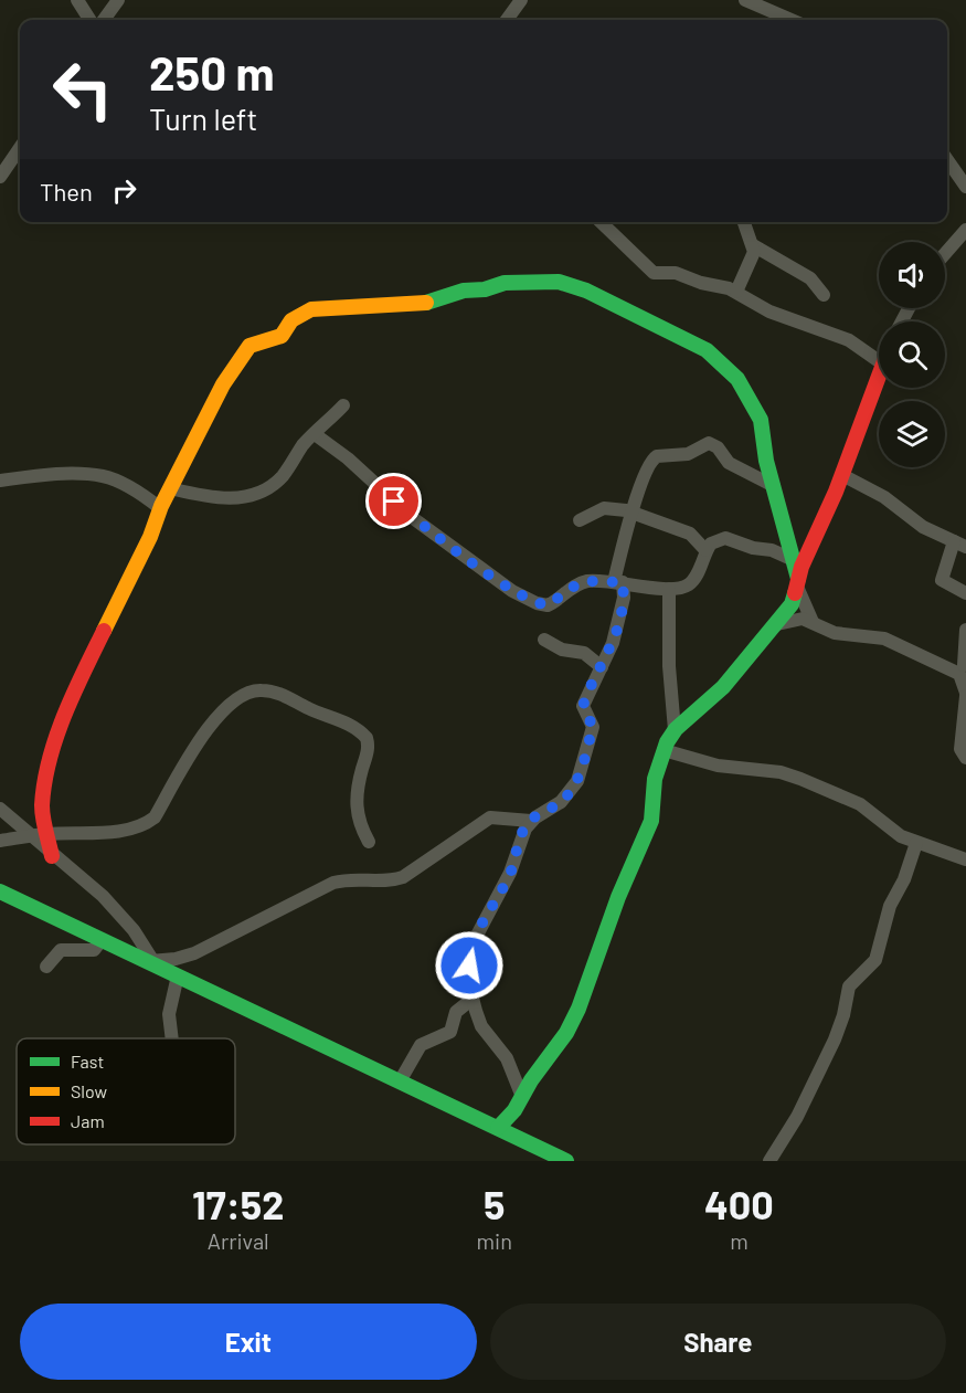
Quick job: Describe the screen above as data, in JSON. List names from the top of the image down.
{
  "legend": ["Fast", "Slow", "Jam"],
  "page": {
    "turn": ["250 m", "Turn left"],
    "then": "Then",
    "eta": [
      "17:52",
      "Arrival",
      "5",
      "min",
      "400",
      "m"
    ],
    "buttons": ["Exit", "Share"]
  }
}
